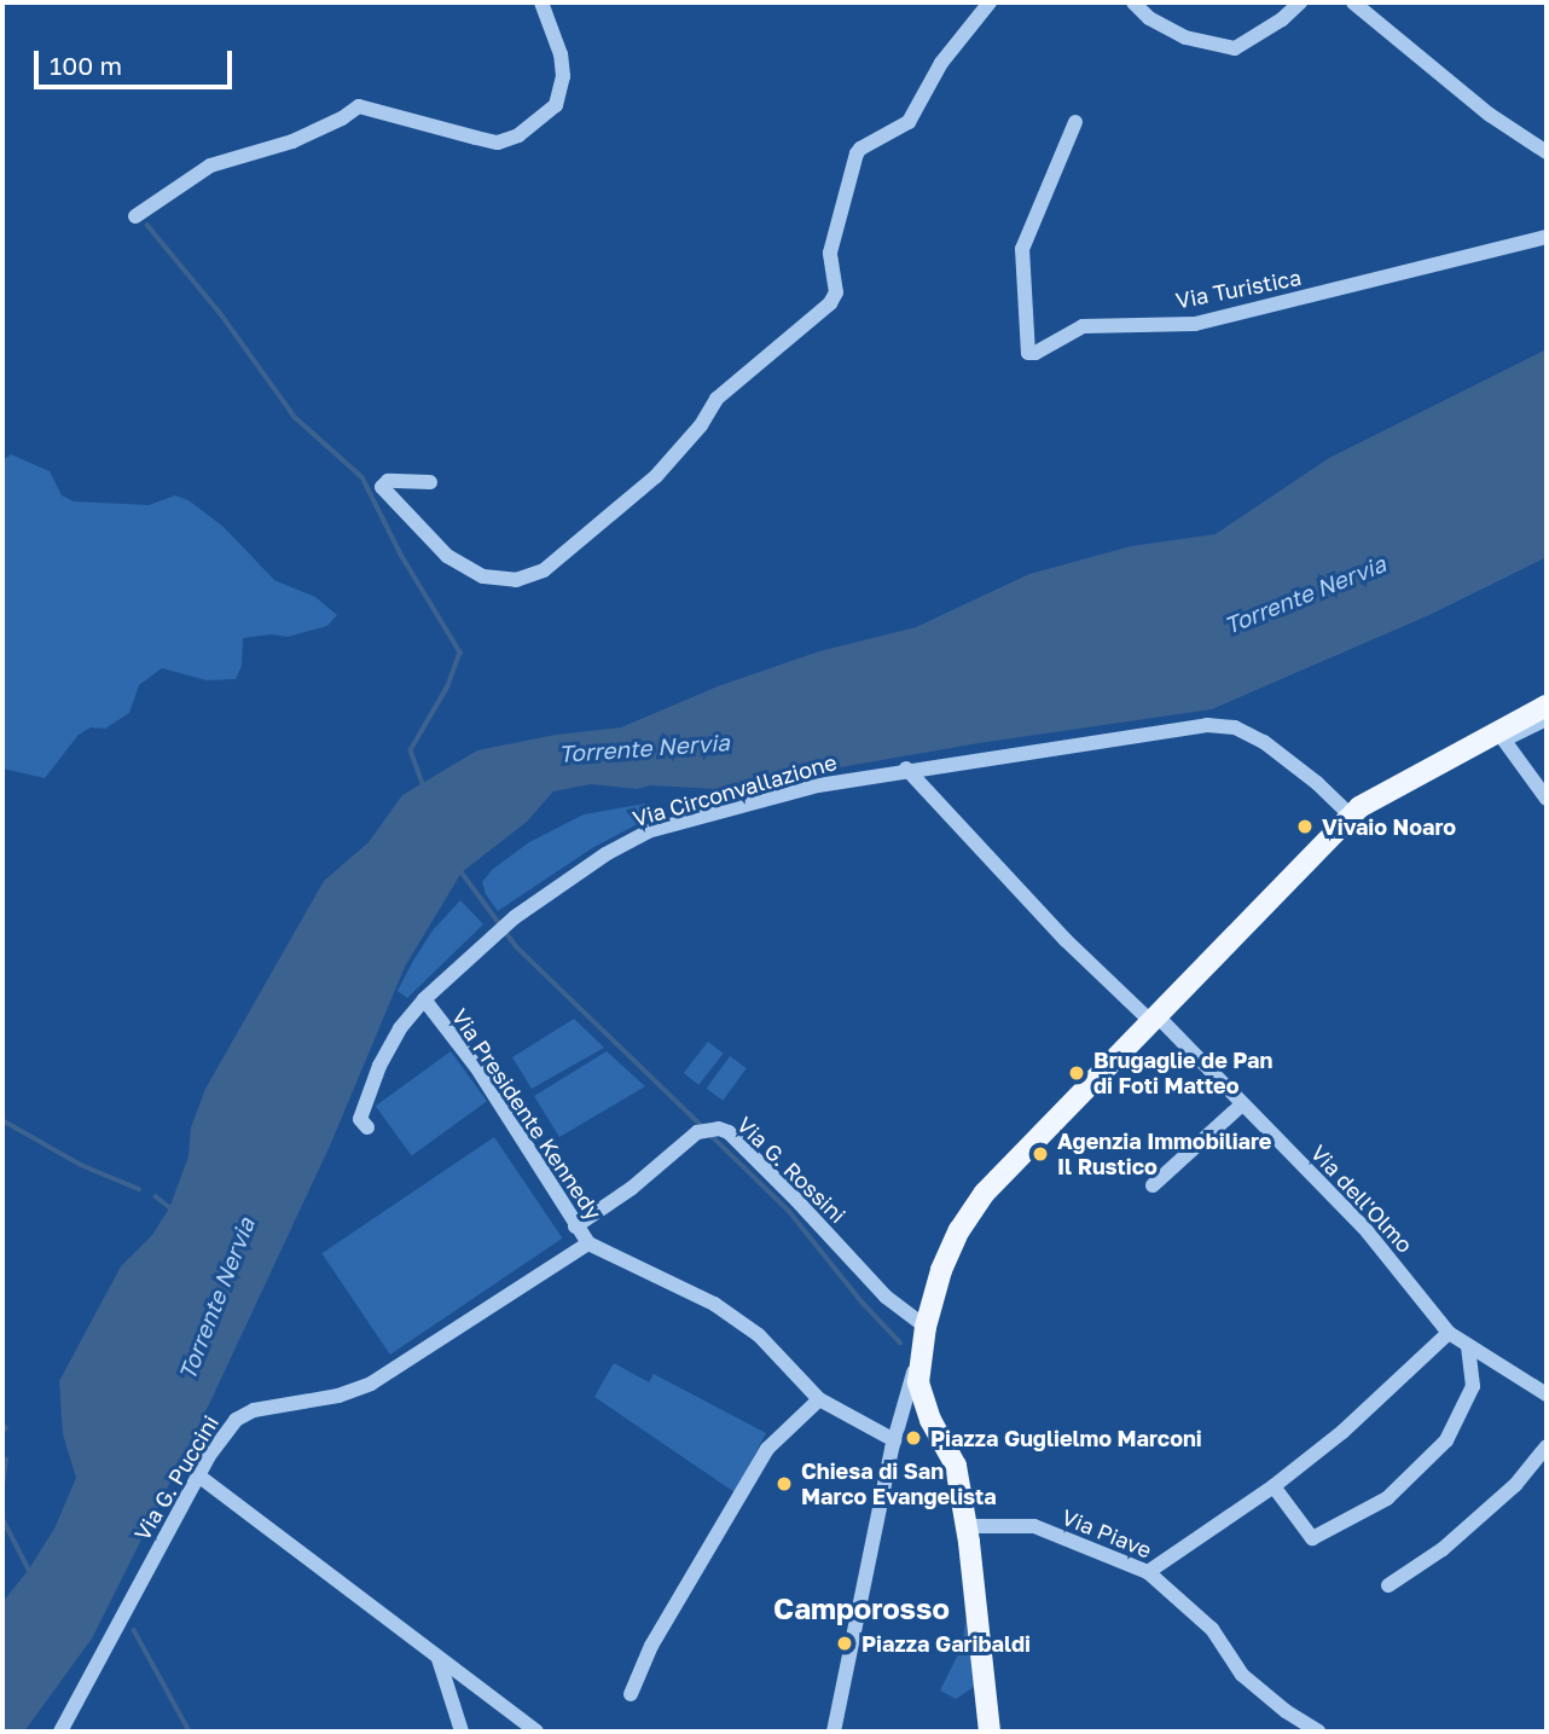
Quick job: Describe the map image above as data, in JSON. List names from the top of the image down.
{
  "streets": {
    "street": [
      "Via Turistica",
      "Via Circonvallazione",
      "Via Presidente Kennedy",
      "Via G. Rossini",
      "Via dell'Olmo",
      "Via G. Puccini",
      "Via Piave"
    ]
  },
  "crossings": [
    ["Via Circonvallazione", "Via Presidente Kennedy"],
    ["Via Presidente Kennedy", "Via G. Rossini"],
    ["Via Presidente Kennedy", "Via G. Puccini"]
  ],
  "districts": ["Camporosso"],
  "water": ["Torrente Nervia"],
  "places": [
    "Vivaio Noaro",
    "Brugaglie de Pan di Foti Matteo",
    "Agenzia Immobiliare Il Rustico",
    "Piazza Guglielmo Marconi",
    "Chiesa di San Marco Evangelista",
    "Piazza Garibaldi"
  ],
  "scale_bar": "100 m"
}
